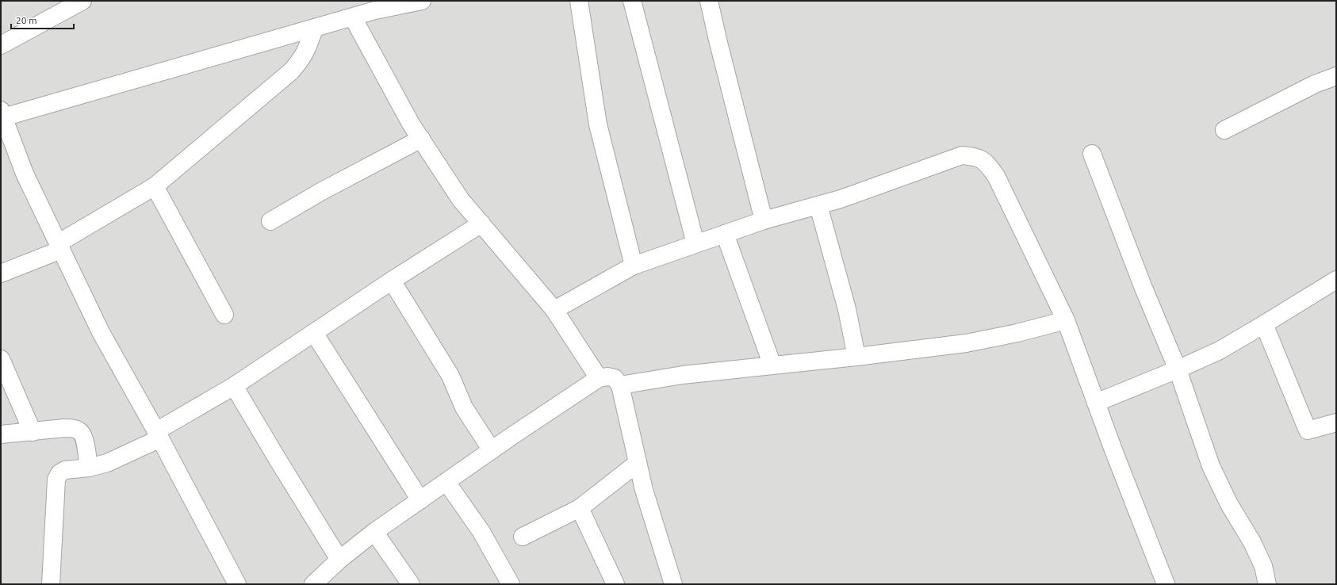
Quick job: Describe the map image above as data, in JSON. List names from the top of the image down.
{
  "scale_bar": "20 m"
}
